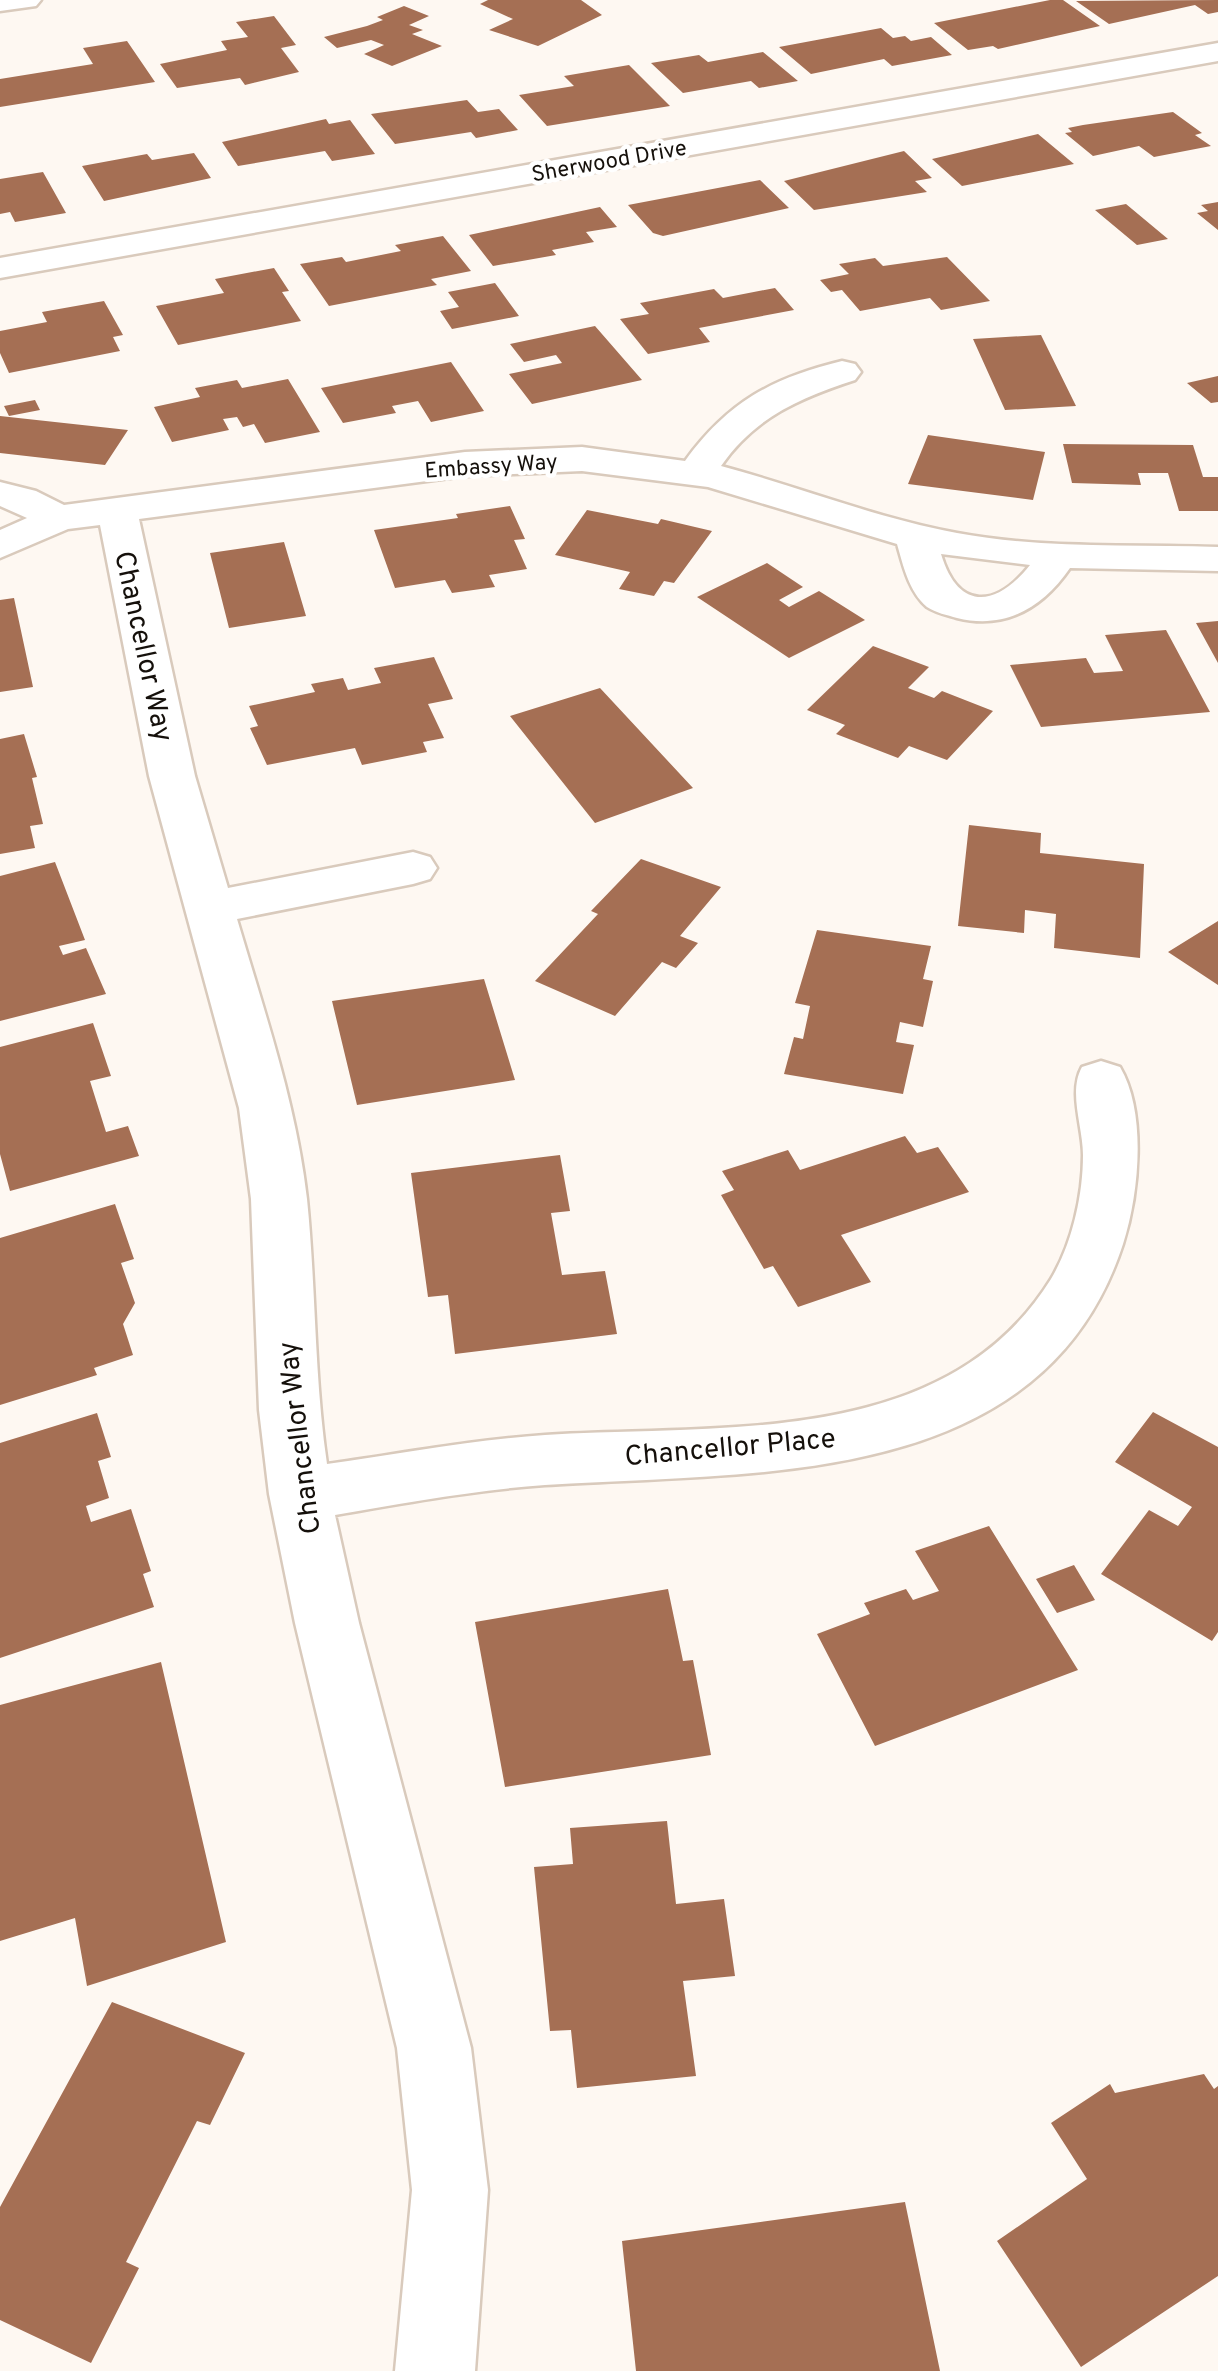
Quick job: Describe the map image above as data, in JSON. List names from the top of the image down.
{
  "streets": {
    "street": [
      "Sherwood Drive",
      "Embassy Way",
      "Chancellor Way",
      "Chancellor Place"
    ]
  },
  "crossings": [
    ["Embassy Way", "Chancellor Way"],
    ["Chancellor Way", "Chancellor Place"]
  ]
}
